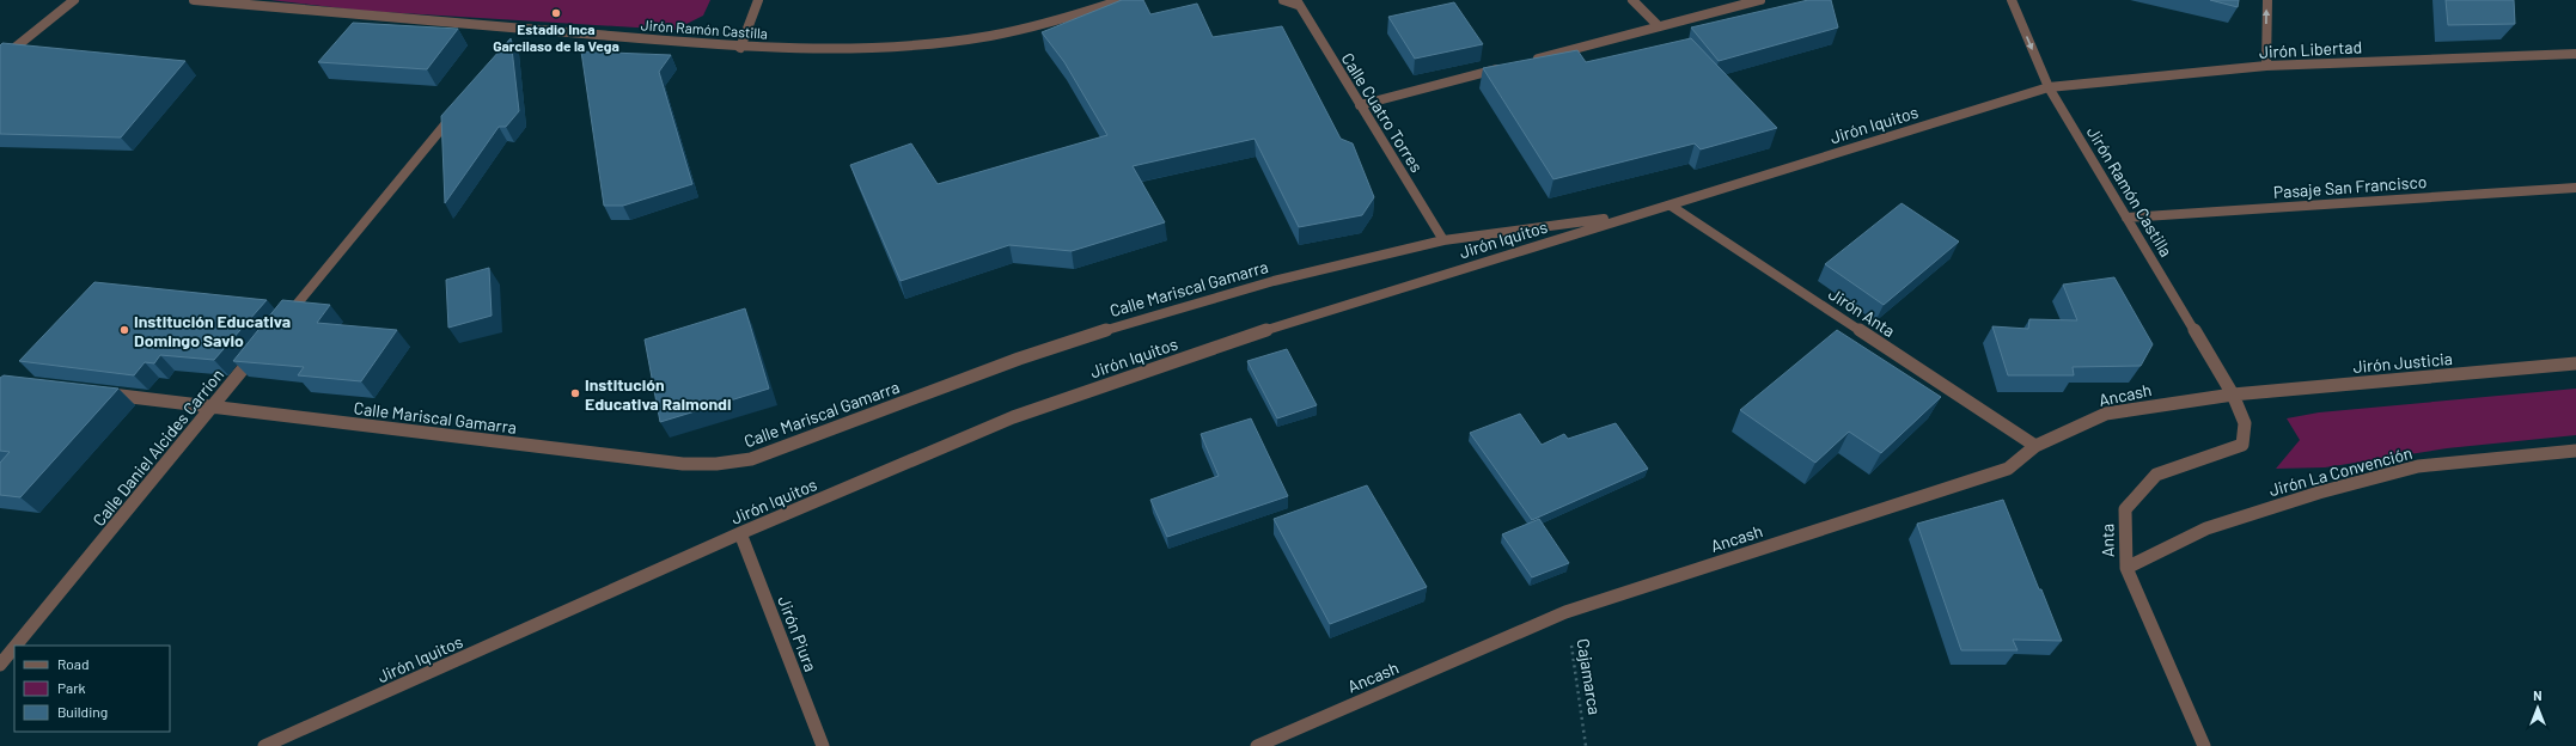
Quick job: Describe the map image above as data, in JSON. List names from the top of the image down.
{
  "streets": {
    "street": [
      "Jirón Ramón Castilla",
      "Jirón Libertad",
      "Calle Cuatro Torres",
      "Jirón Iquitos",
      "Pasaje San Francisco",
      "Calle Mariscal Gamarra",
      "Jirón Anta",
      "Jirón Justicia",
      "Ancash",
      "Calle Daniel Alcides Carrion",
      "Jirón La Convención",
      "Anta",
      "Jirón Piura"
    ],
    "path": ["Cajamarca"]
  },
  "crossings": [
    ["Jirón Ramón Castilla", "Jirón Libertad"],
    ["Jirón Ramón Castilla", "Jirón Iquitos"],
    ["Jirón Ramón Castilla", "Pasaje San Francisco"],
    ["Jirón Ramón Castilla", "Jirón Justicia"],
    ["Jirón Ramón Castilla", "Ancash"],
    ["Jirón Ramón Castilla", "Anta"],
    ["Jirón Libertad", "Jirón Iquitos"],
    ["Calle Cuatro Torres", "Calle Mariscal Gamarra"],
    ["Jirón Iquitos", "Calle Mariscal Gamarra"],
    ["Jirón Iquitos", "Jirón Anta"],
    ["Jirón Iquitos", "Jirón Piura"],
    ["Calle Mariscal Gamarra", "Calle Daniel Alcides Carrion"],
    ["Jirón Anta", "Ancash"],
    ["Jirón Justicia", "Ancash"],
    ["Jirón Justicia", "Anta"],
    ["Ancash", "Anta"],
    ["Ancash", "Cajamarca"],
    ["Jirón La Convención", "Anta"]
  ],
  "places": ["Estadio Inca Garcilaso de la Vega", "Institución Educativa Domingo Savio", "Institución Educativa Raimondi"],
  "legend": ["Road", "Park", "Building"],
  "north": "top"
}
